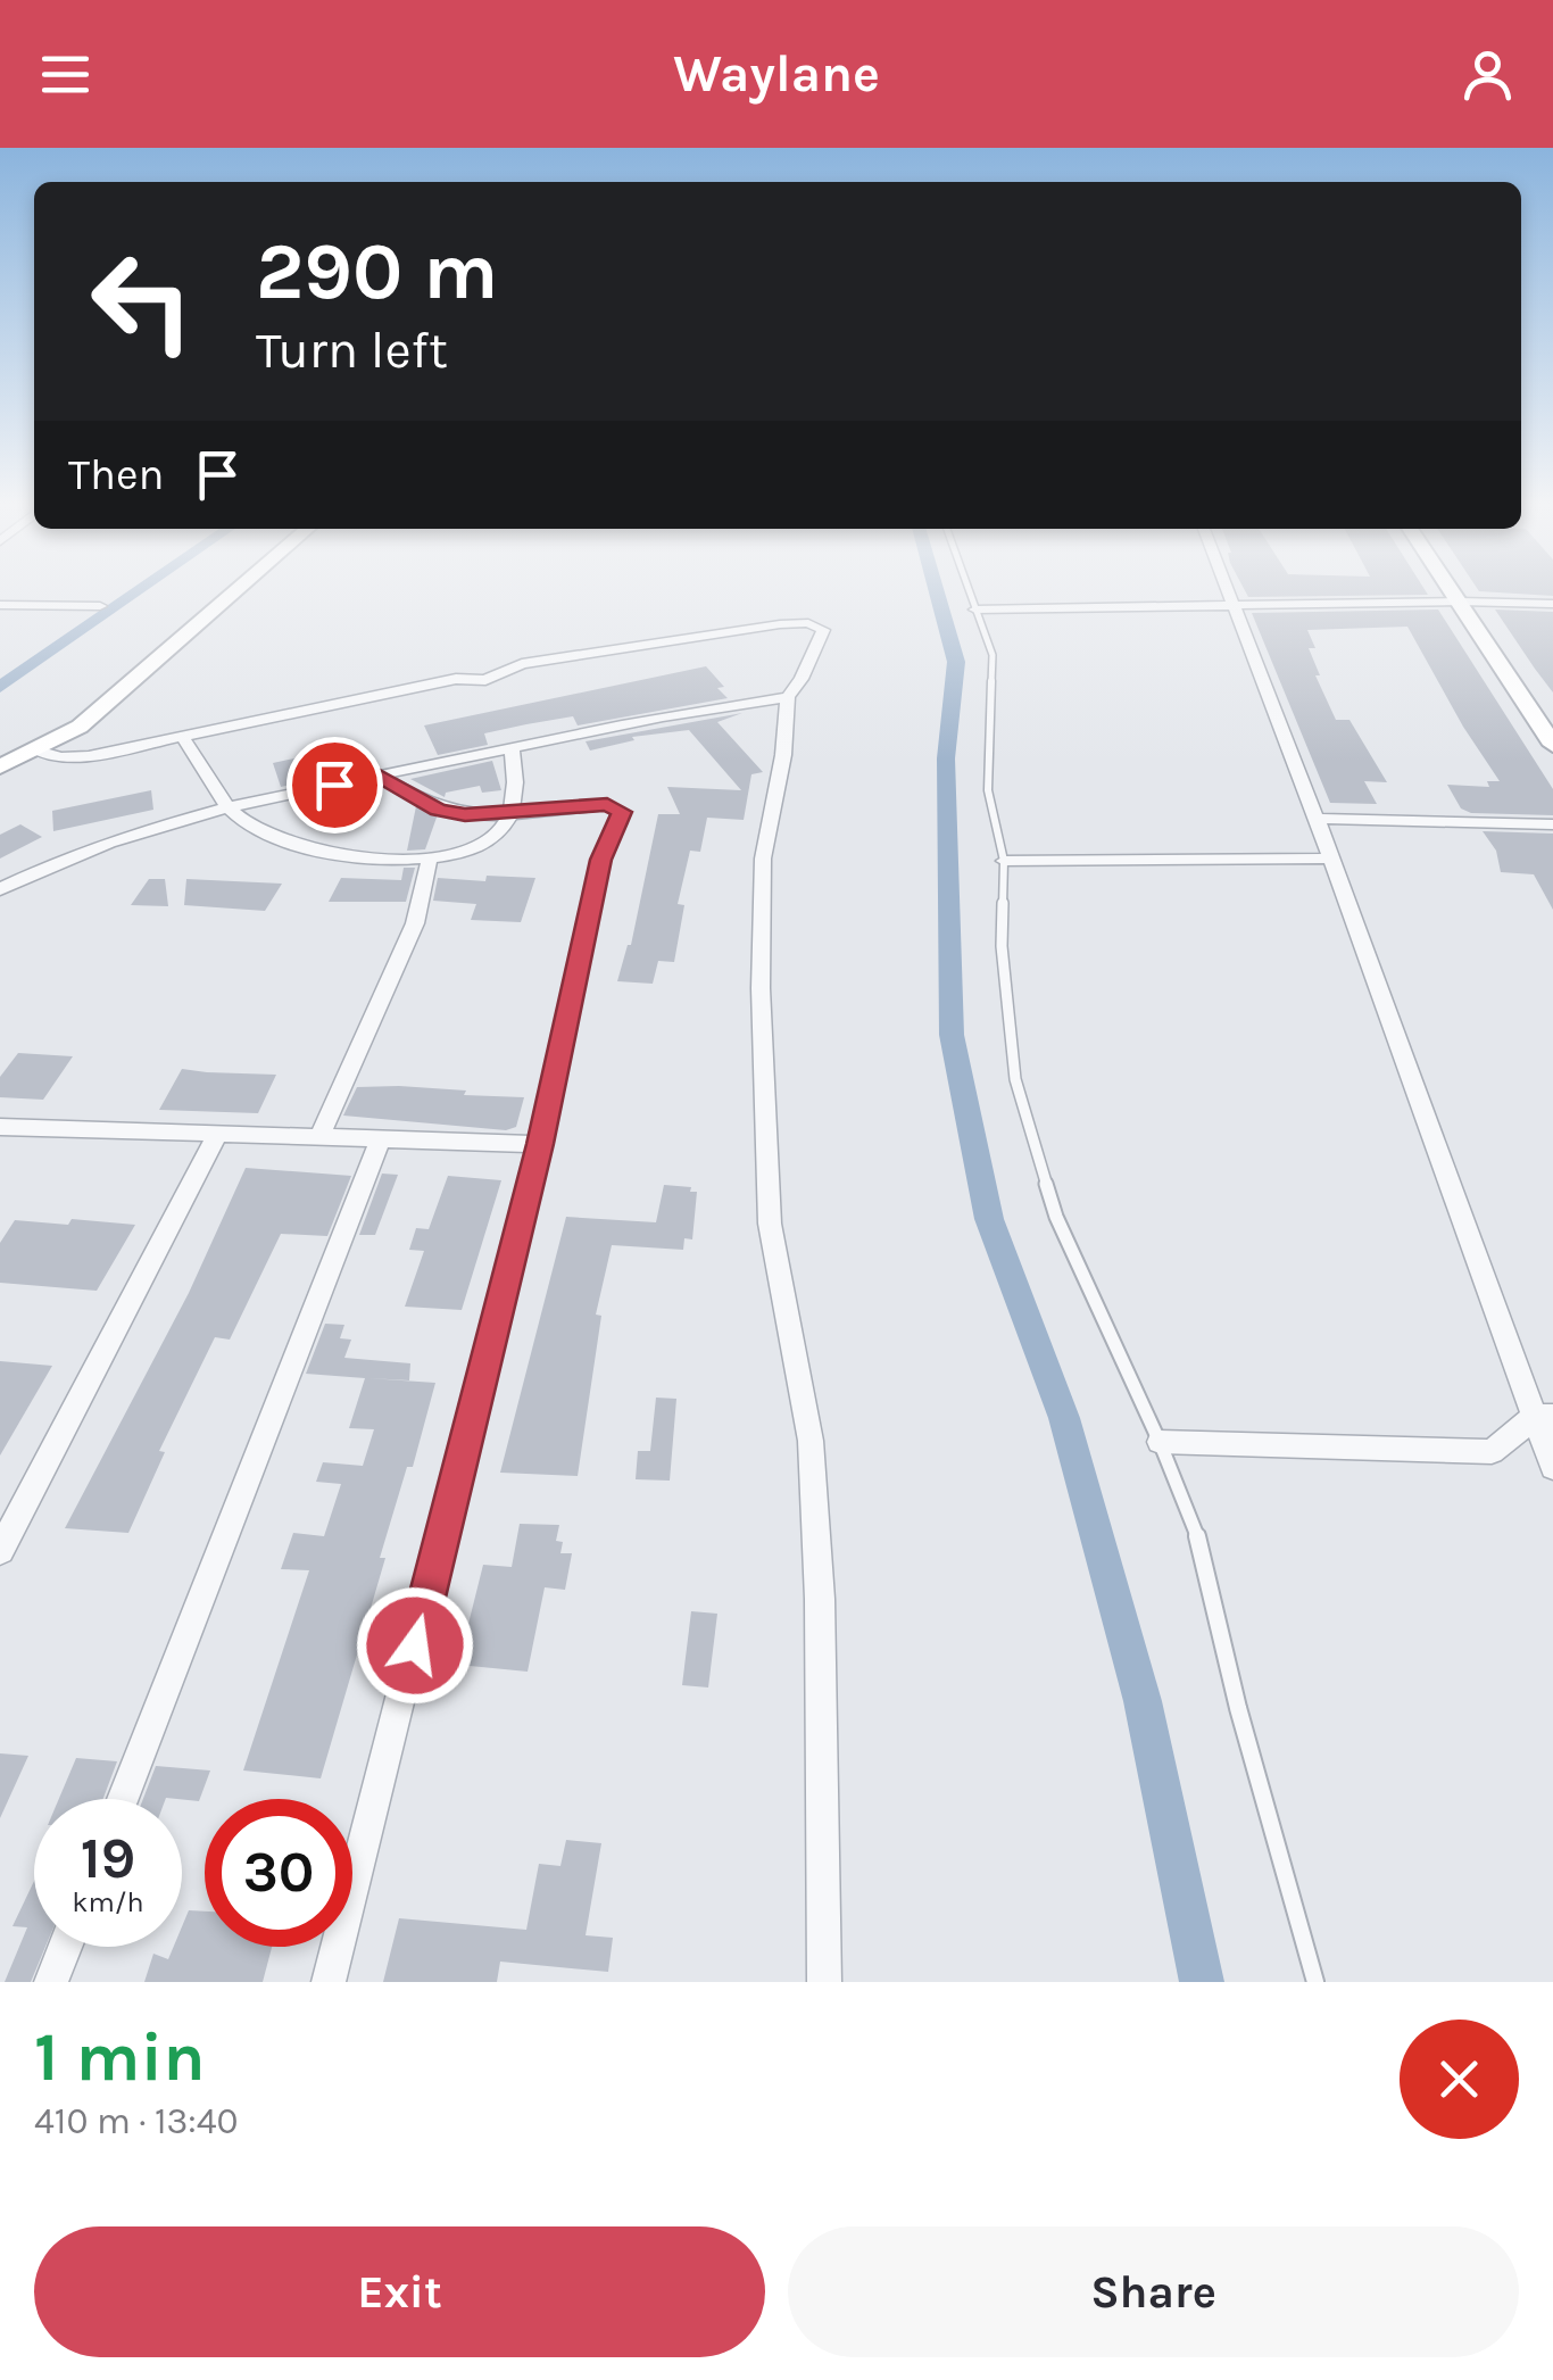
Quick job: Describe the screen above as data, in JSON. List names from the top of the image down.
{
  "page": {
    "header": "Waylane",
    "turn": ["290 m", "Turn left"],
    "then": "Then",
    "speed": "19 km/h",
    "limit": "30",
    "heading": ["1 min", "410 m · 13:40"],
    "buttons": ["Exit", "Share"]
  }
}
